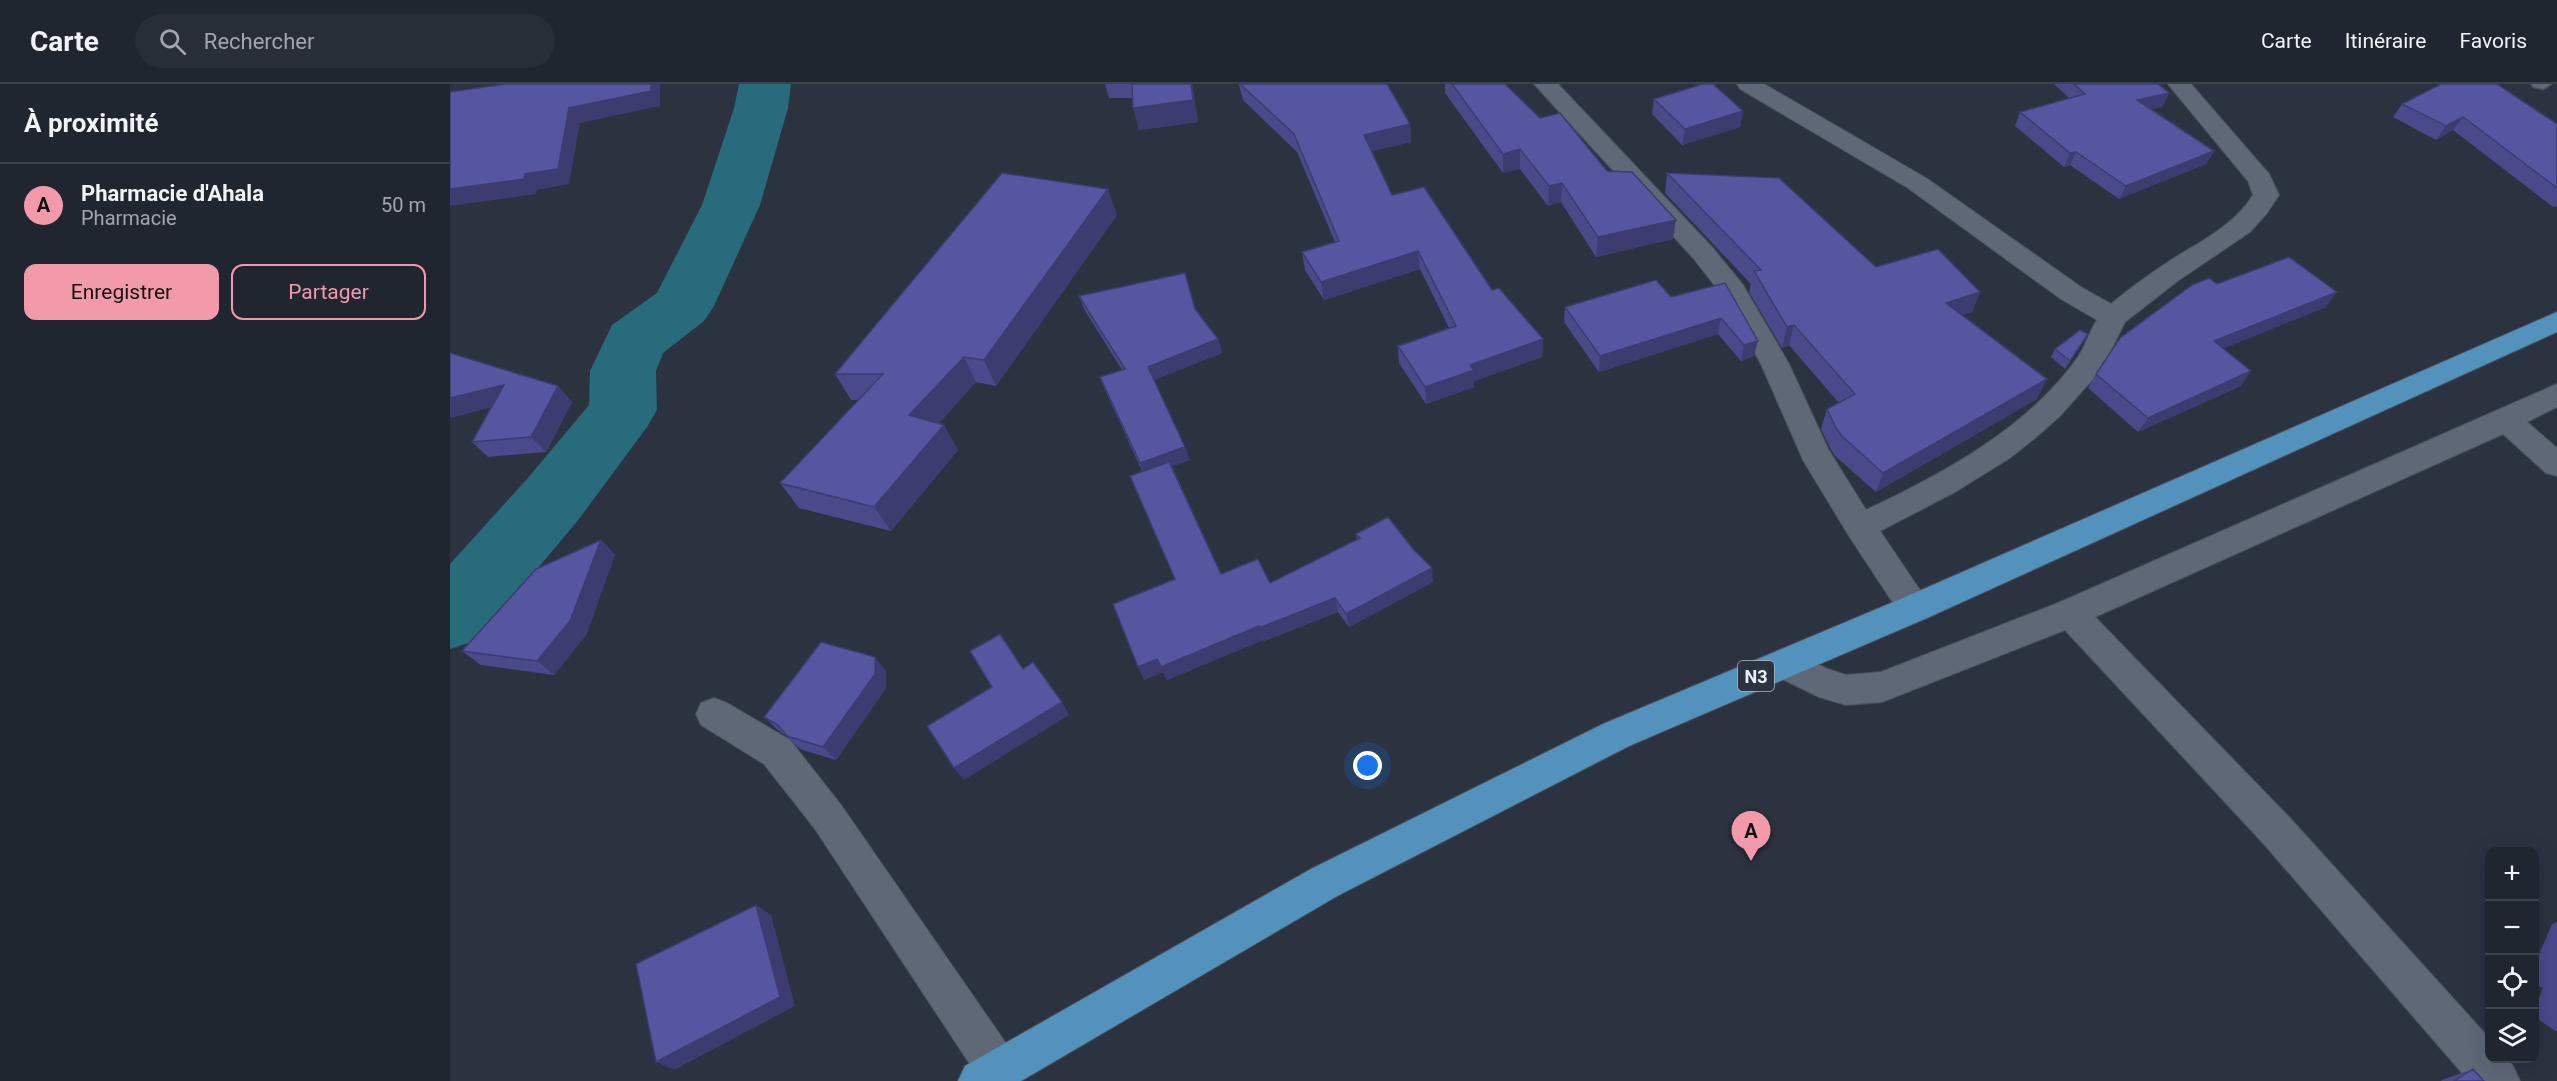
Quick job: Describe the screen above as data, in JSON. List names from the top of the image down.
{
  "streets": {
    "highway": ["N3"]
  },
  "page": {
    "header": "Carte",
    "search": "Rechercher",
    "nav": ["Carte", "Itinéraire", "Favoris"],
    "heading": "À proximité",
    "list": [
      {
        "mark": "A",
        "name": "Pharmacie d'Ahala",
        "note": "Pharmacie",
        "value": "50 m"
      }
    ],
    "buttons": ["Enregistrer", "Partager"],
    "pins": "A",
    "map_buttons": ["+", "−"]
  }
}
